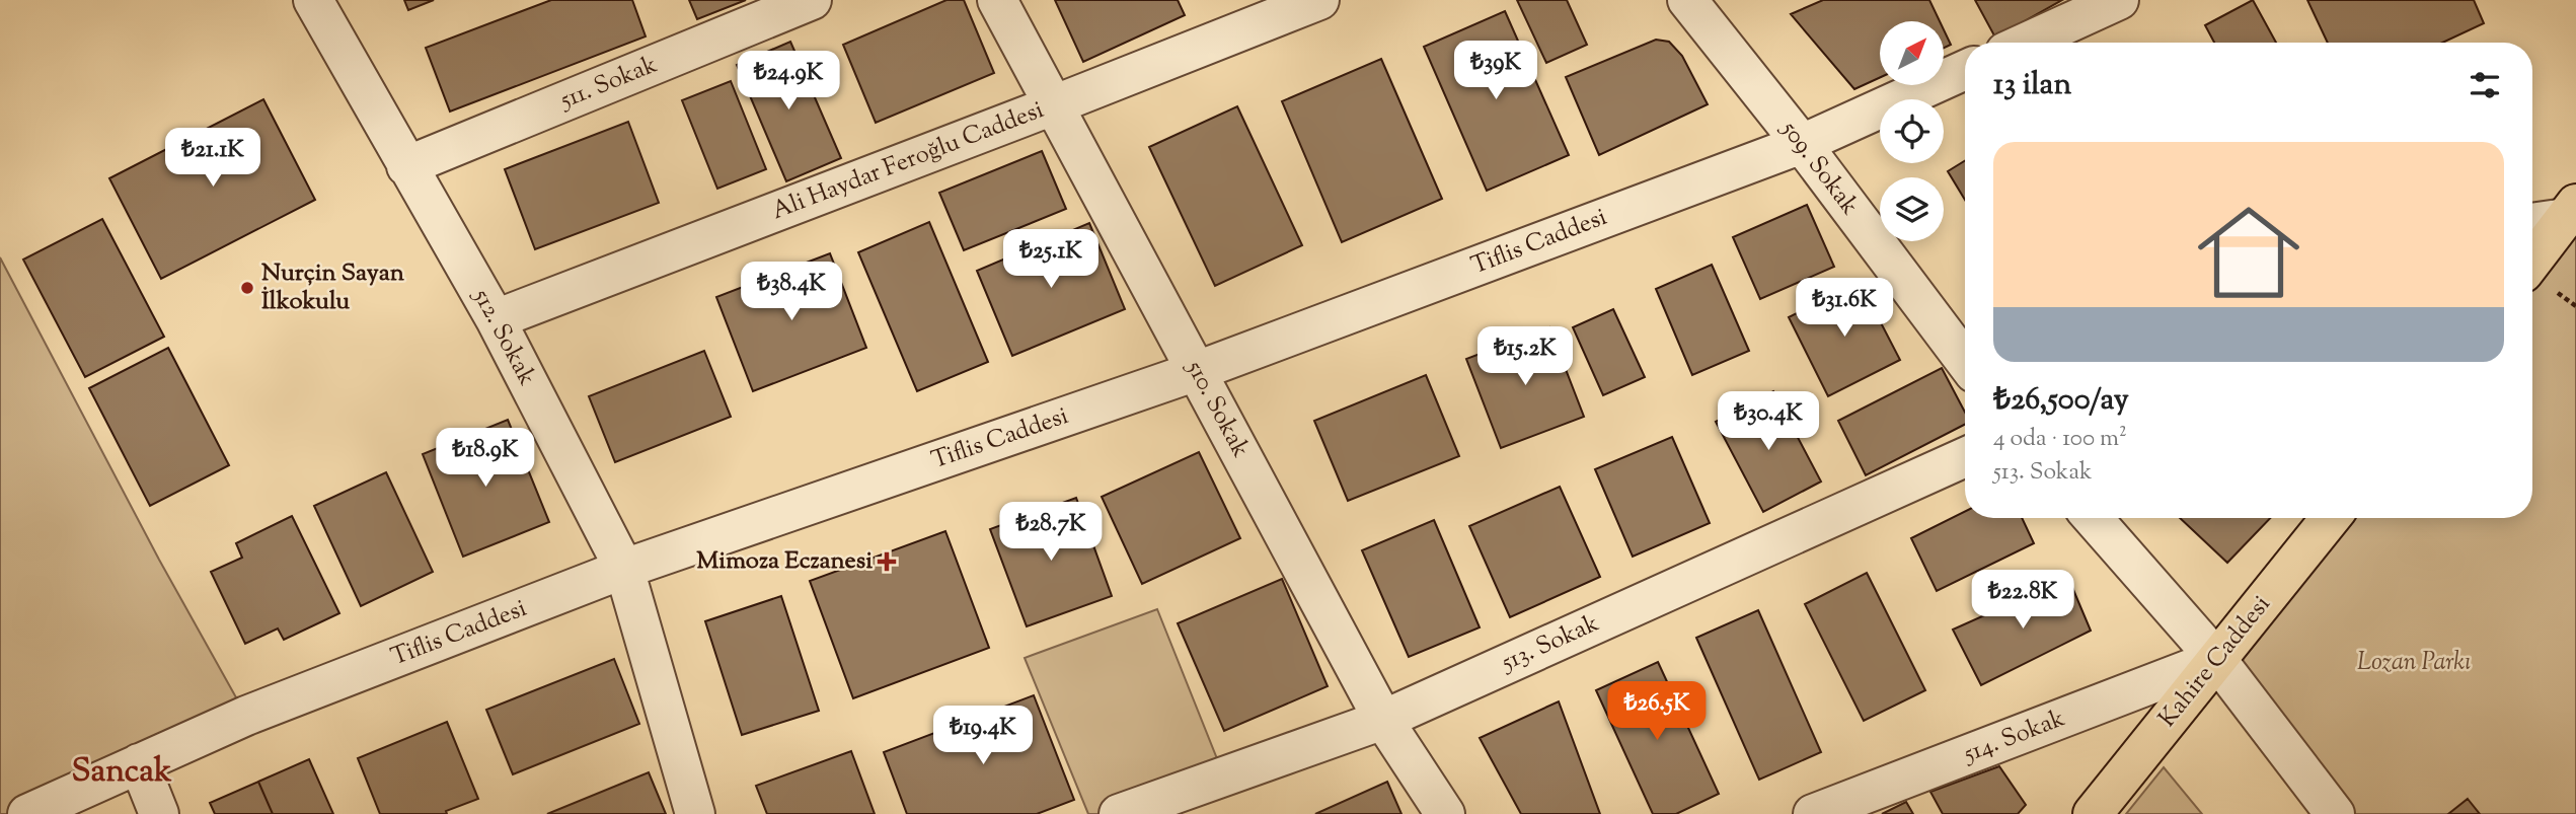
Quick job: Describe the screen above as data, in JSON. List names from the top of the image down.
{
  "streets": {
    "main road": ["Kahire Caddesi"],
    "street": [
      "511. Sokak",
      "Ali Haydar Feroğlu Caddesi",
      "509. Sokak",
      "Tiflis Caddesi",
      "512. Sokak",
      "510. Sokak",
      "513. Sokak",
      "514. Sokak"
    ]
  },
  "crossings": [
    ["511. Sokak", "512. Sokak"],
    ["Ali Haydar Feroğlu Caddesi", "512. Sokak"],
    ["Ali Haydar Feroğlu Caddesi", "510. Sokak"],
    ["509. Sokak", "Tiflis Caddesi"],
    ["Tiflis Caddesi", "512. Sokak"],
    ["Tiflis Caddesi", "510. Sokak"],
    ["510. Sokak", "513. Sokak"],
    ["Kahire Caddesi", "514. Sokak"]
  ],
  "districts": ["Sancak"],
  "parks": ["Lozan Parkı"],
  "places": {
    "other": ["Nurçin Sayan İlkokulu"],
    "health": ["Mimoza Eczanesi"]
  },
  "north": "top right",
  "page": {
    "price": [
      "₺39K",
      "₺24.9K",
      "₺21.1K",
      "₺25.1K",
      "₺38.4K",
      "₺31.6K",
      "₺15.2K",
      "₺30.4K",
      "₺18.9K",
      "₺28.7K",
      "₺22.8K",
      "₺26.5K",
      "₺19.4K"
    ],
    "heading": "13 ilan",
    "list": [
      {
        "name": "₺26,500/ay",
        "note": "4 oda · 100 m² · 513. Sokak"
      }
    ]
  }
}
